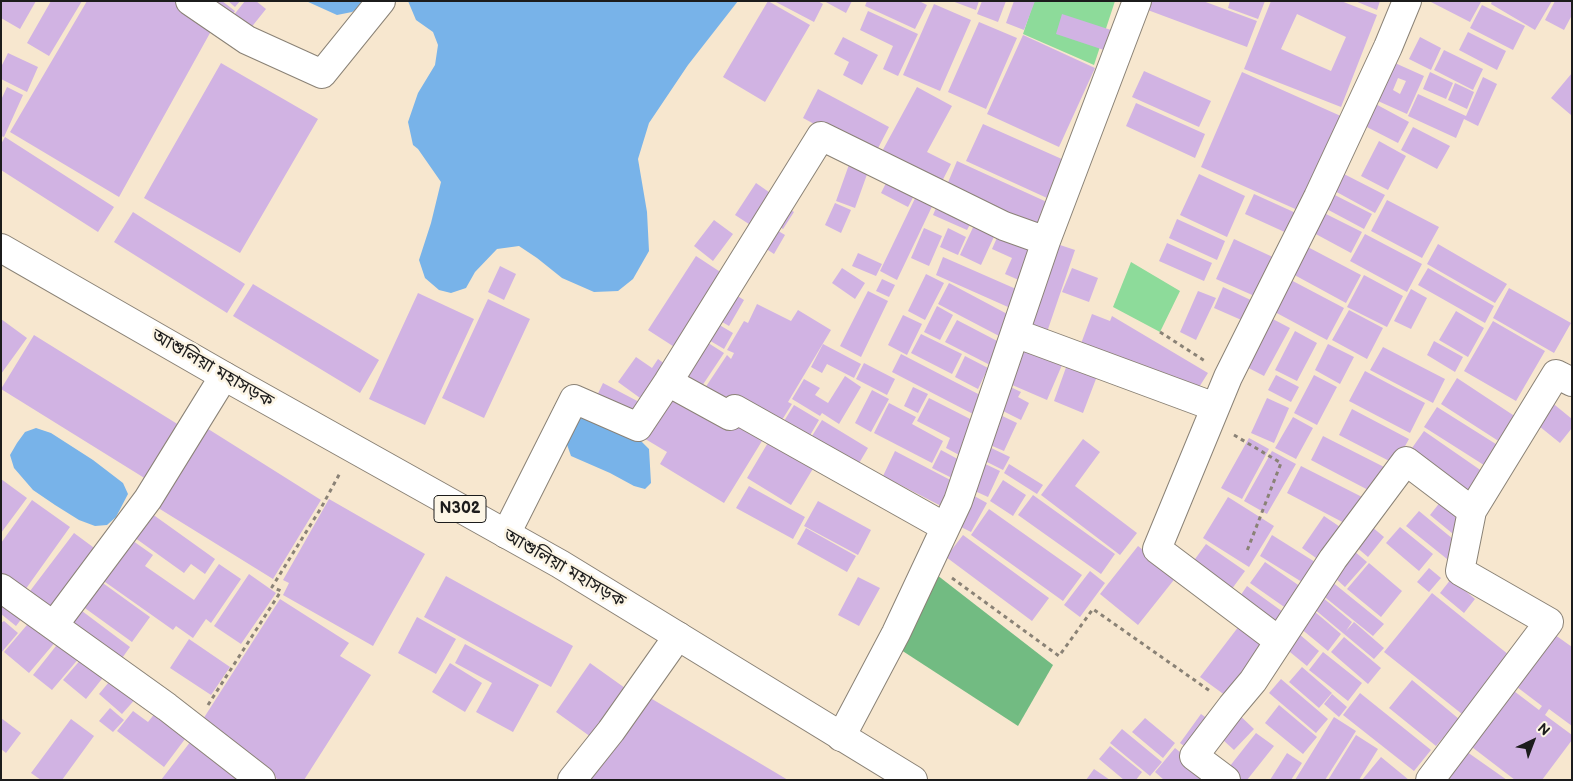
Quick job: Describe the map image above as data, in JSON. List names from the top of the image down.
{
  "streets": {
    "main road": ["আশুলিয়া মহাসড়ক", "N302"]
  },
  "north": "top right"
}
